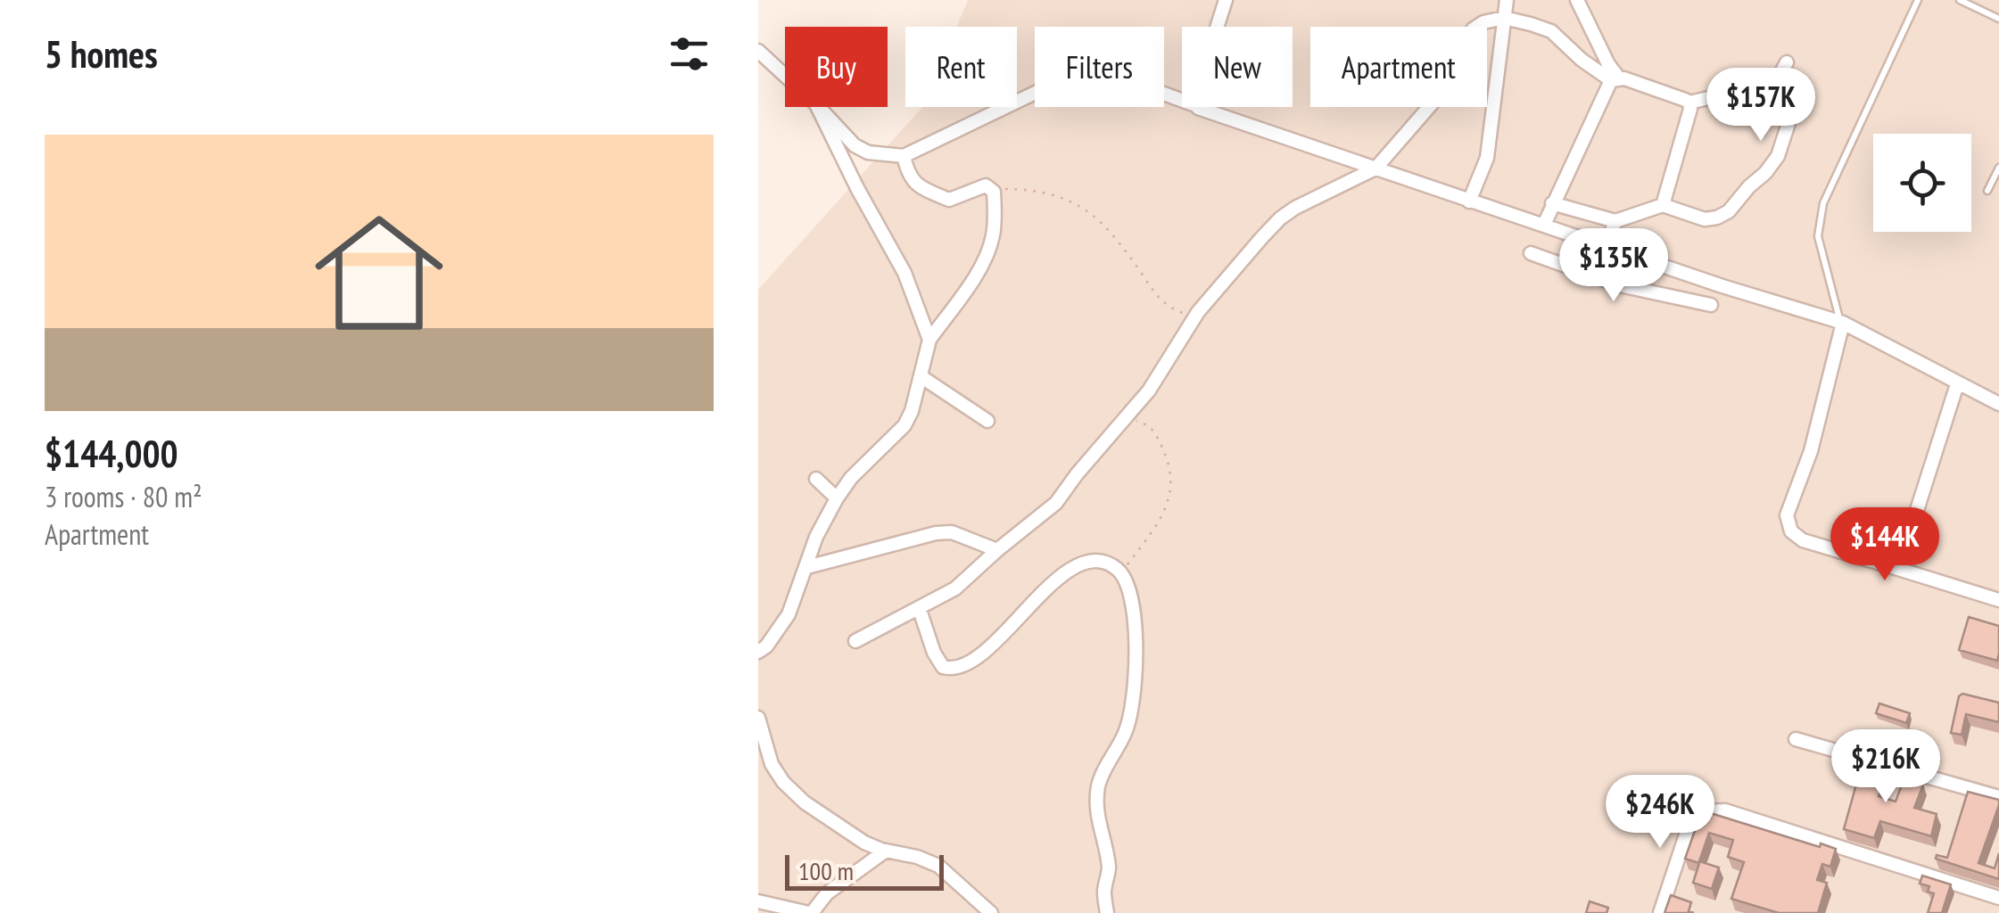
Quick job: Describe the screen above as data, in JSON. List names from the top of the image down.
{
  "scale_bar": "100 m",
  "page": {
    "heading": "5 homes",
    "chip": [
      "Buy",
      "Rent",
      "Filters",
      "New",
      "Apartment"
    ],
    "price": [
      "$157K",
      "$135K",
      "$144K",
      "$216K",
      "$246K"
    ],
    "list": [
      {
        "name": "$144,000",
        "note": "3 rooms · 80 m² · Apartment"
      }
    ],
    "scale": "100 m"
  }
}
